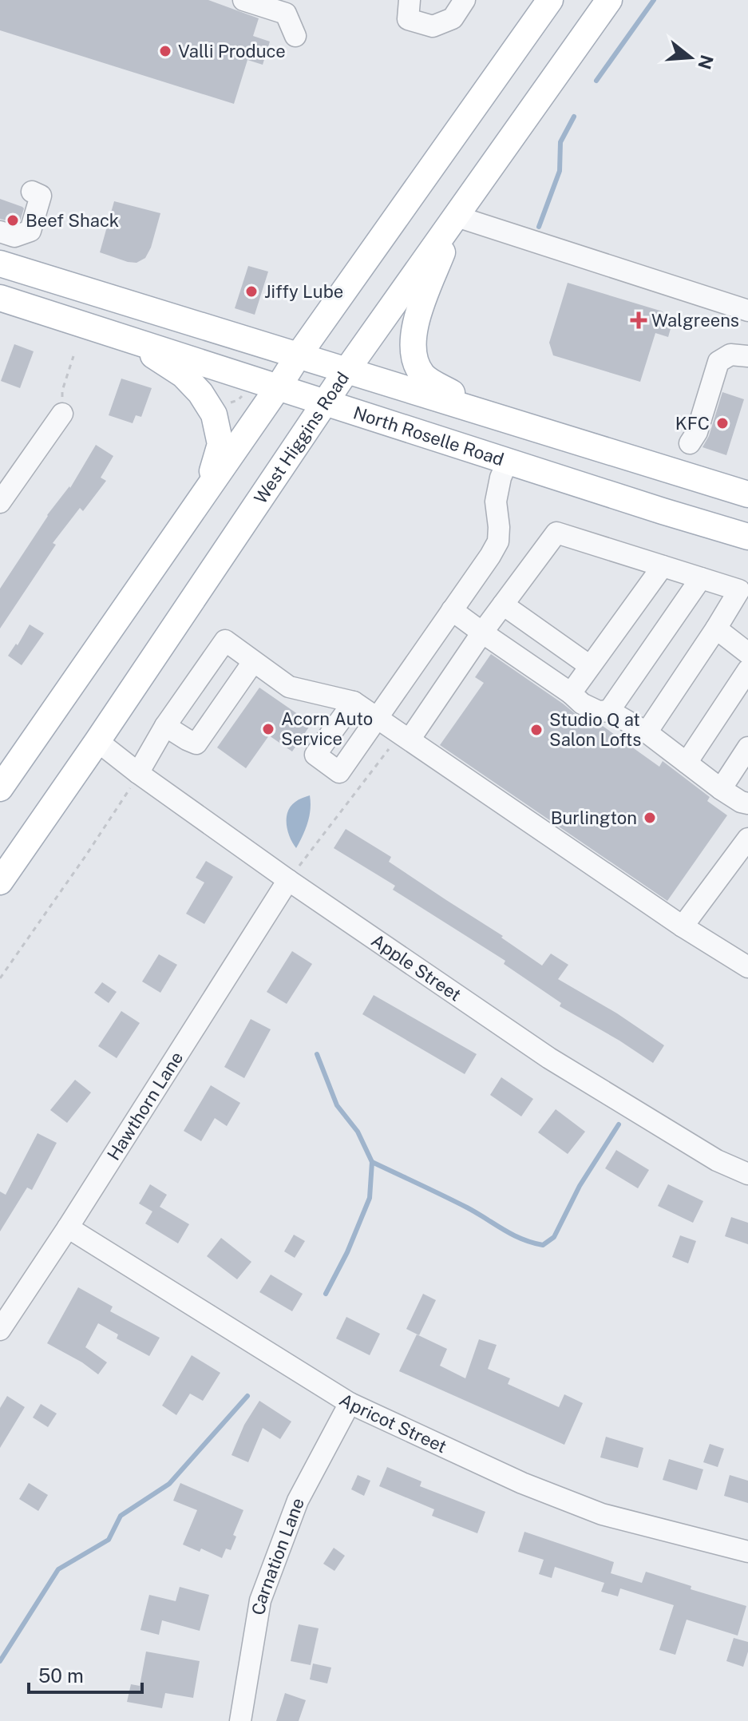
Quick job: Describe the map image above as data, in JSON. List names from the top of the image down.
{
  "streets": {
    "main road": ["North Roselle Road", "West Higgins Road"],
    "street": [
      "Apple Street",
      "Hawthorn Lane",
      "Apricot Street",
      "Carnation Lane"
    ]
  },
  "crossings": [
    ["North Roselle Road", "West Higgins Road"],
    ["West Higgins Road", "Apple Street"],
    ["Apple Street", "Hawthorn Lane"],
    ["Hawthorn Lane", "Apricot Street"],
    ["Apricot Street", "Carnation Lane"]
  ],
  "places": {
    "other": [
      "Valli Produce",
      "Beef Shack",
      "Jiffy Lube",
      "KFC",
      "Acorn Auto Service",
      "Studio Q at Salon Lofts",
      "Burlington"
    ],
    "health": ["Walgreens"]
  },
  "scale_bar": "50 m",
  "north": "right"
}
